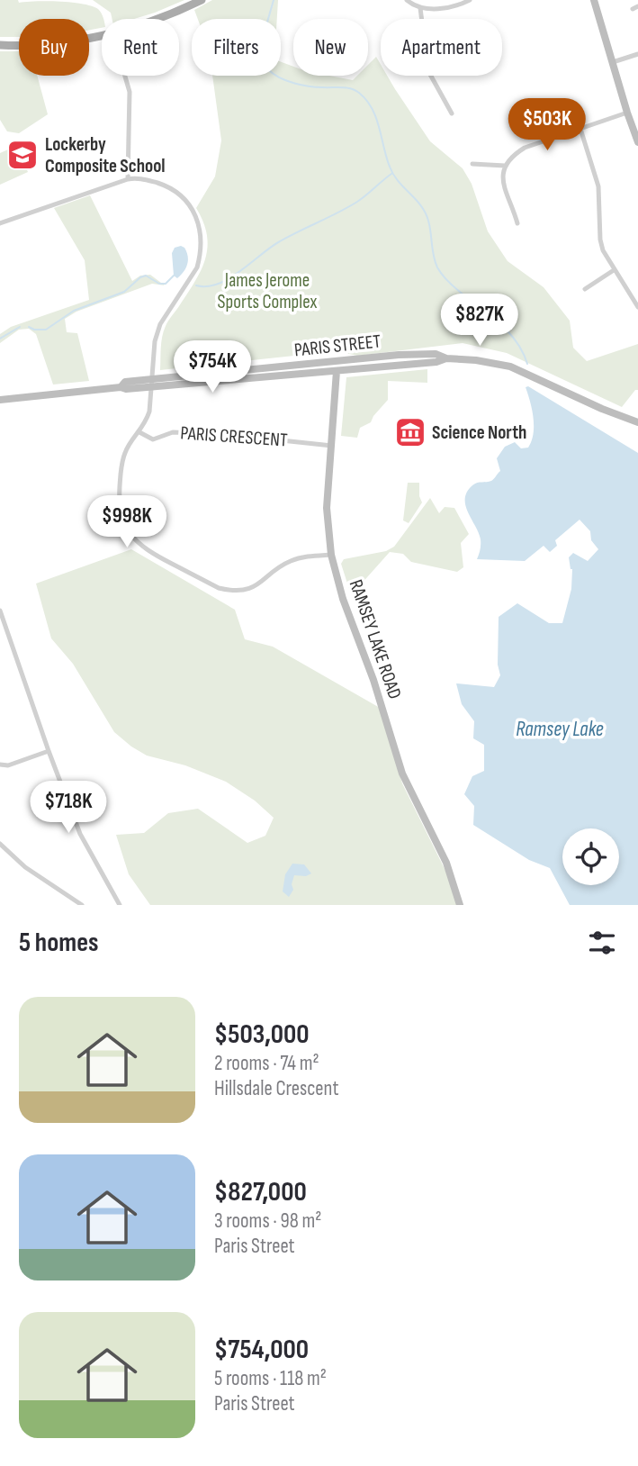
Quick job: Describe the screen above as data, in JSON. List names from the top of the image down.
{
  "streets": {
    "main road": ["PARIS STREET", "RAMSEY LAKE ROAD"],
    "street": ["PARIS CRESCENT"]
  },
  "crossings": [
    ["PARIS STREET", "RAMSEY LAKE ROAD"],
    ["PARIS CRESCENT", "RAMSEY LAKE ROAD"]
  ],
  "water": ["Ramsey Lake"],
  "parks": ["James Jerome Sports Complex"],
  "places": {
    "school or university": ["Lockerby Composite School"],
    "museum": ["Science North"]
  },
  "page": {
    "chip": [
      "Buy",
      "Rent",
      "Filters",
      "New",
      "Apartment"
    ],
    "price": [
      "$503K",
      "$827K",
      "$754K",
      "$998K",
      "$718K"
    ],
    "heading": "5 homes",
    "list": [
      {
        "name": "$503,000",
        "note": "2 rooms · 74 m² · Hillsdale Crescent"
      },
      {
        "name": "$827,000",
        "note": "3 rooms · 98 m² · Paris Street"
      },
      {
        "name": "$754,000",
        "note": "5 rooms · 118 m² · Paris Street"
      }
    ]
  }
}
